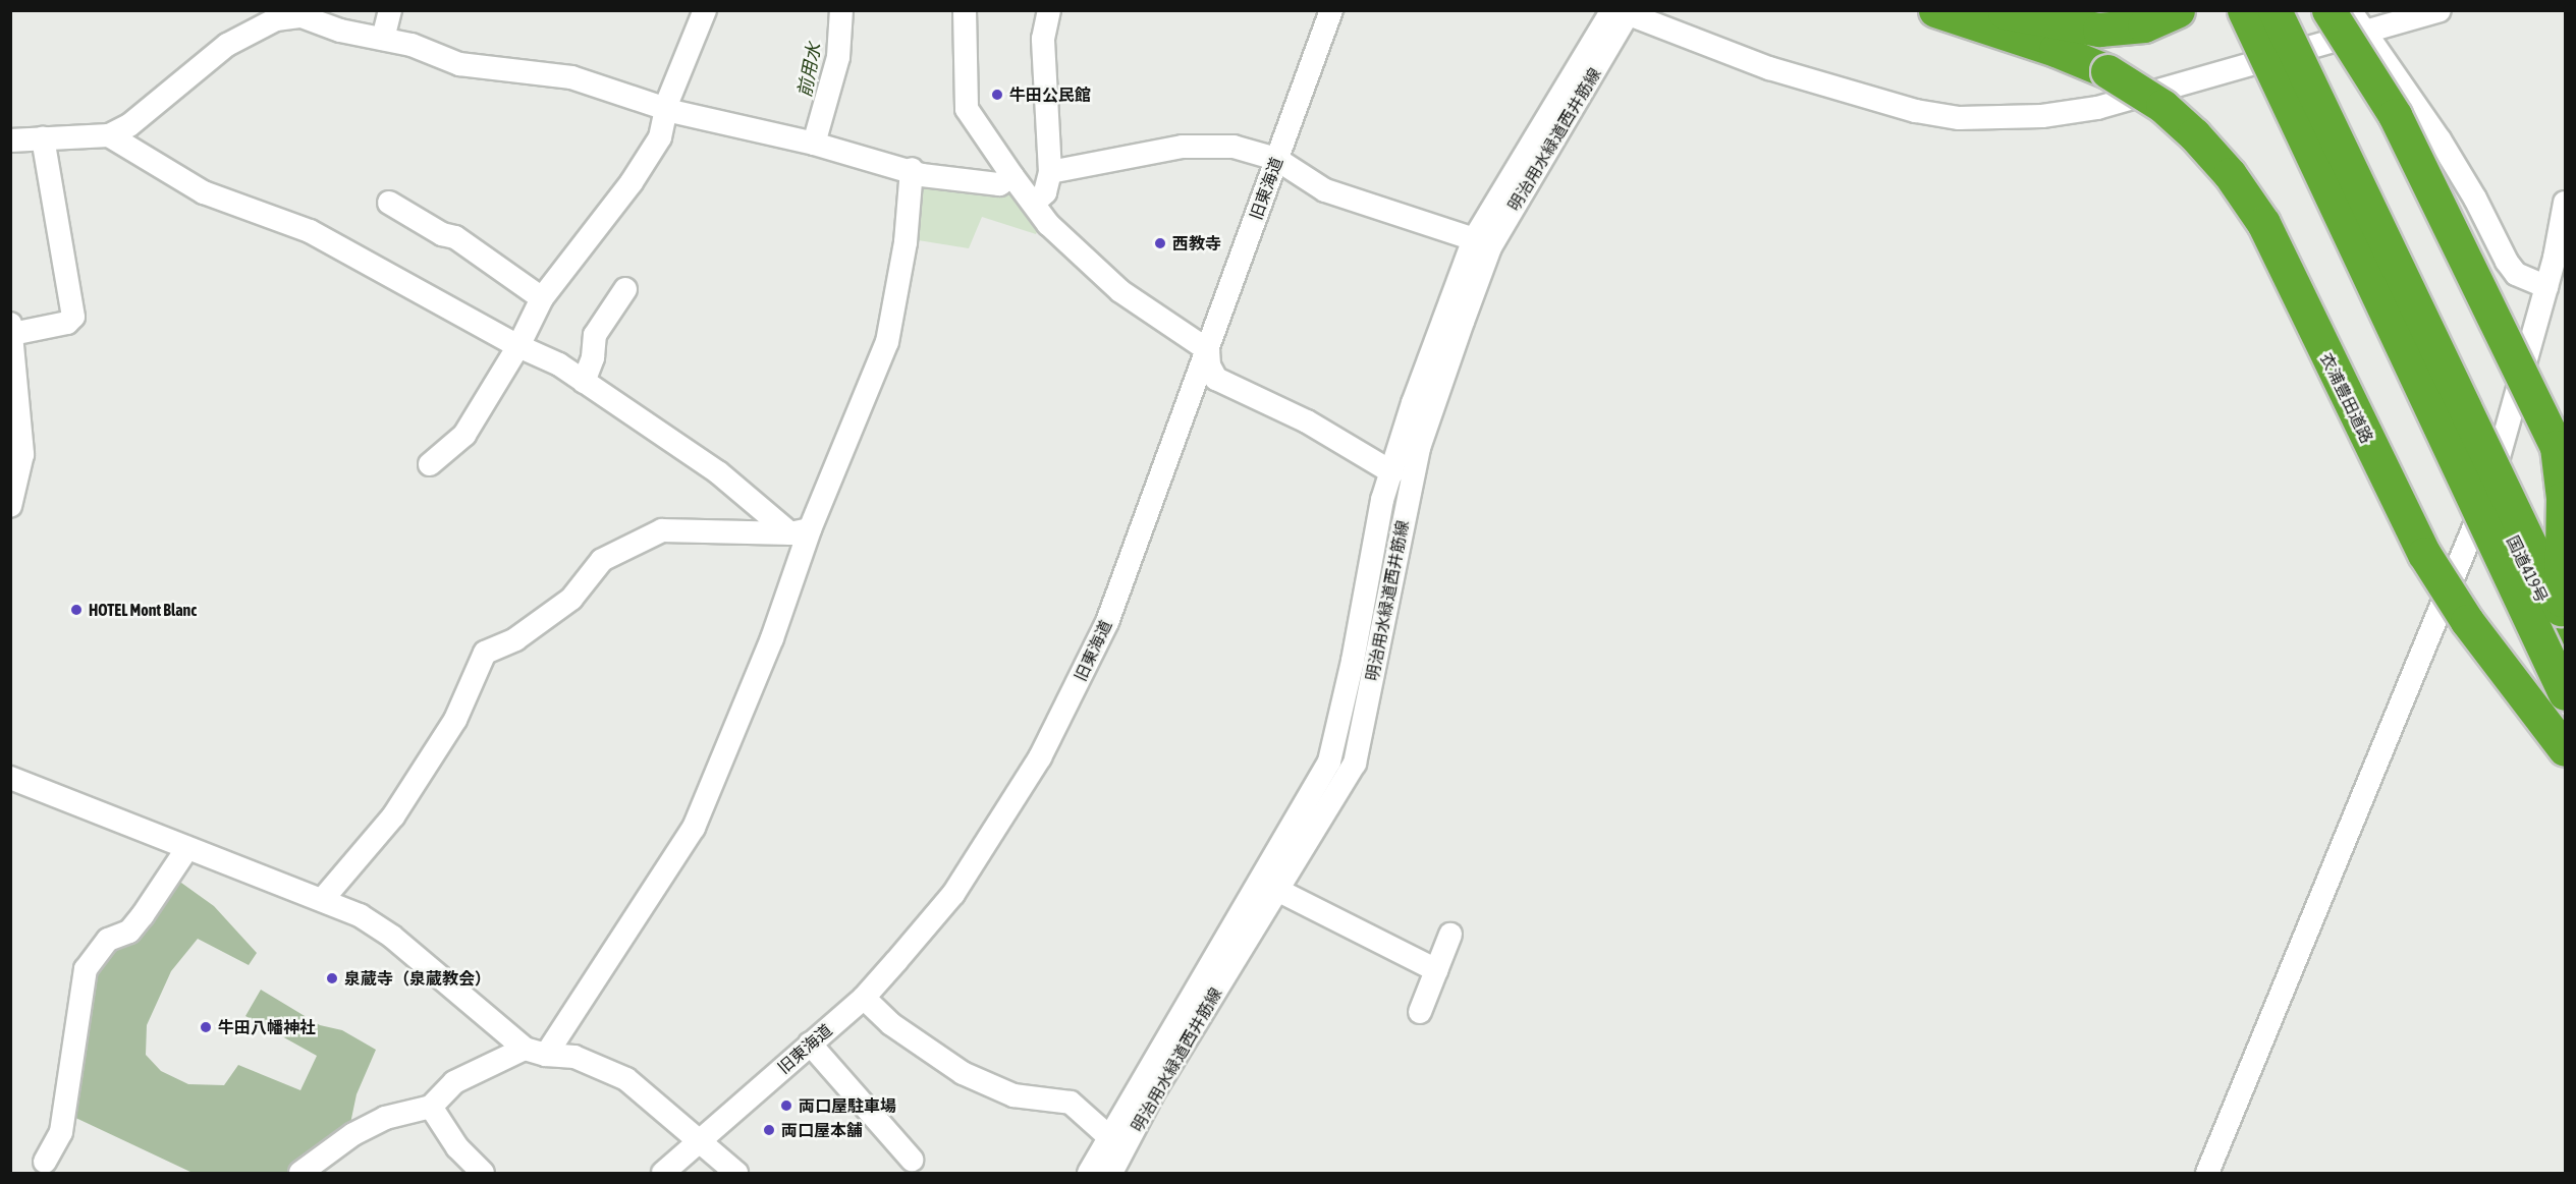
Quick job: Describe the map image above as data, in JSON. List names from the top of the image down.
{
  "streets": {
    "highway": ["衣浦豊田道路", "国道419号"],
    "street": ["明治用水緑道西井筋線", "旧東海道"]
  },
  "water": ["前用水"],
  "places": [
    "牛田公民館",
    "西教寺",
    "HOTEL Mont Blanc",
    "泉蔵寺（泉蔵教会）",
    "牛田八幡神社",
    "両口屋駐車場",
    "両口屋本舗"
  ]
}
